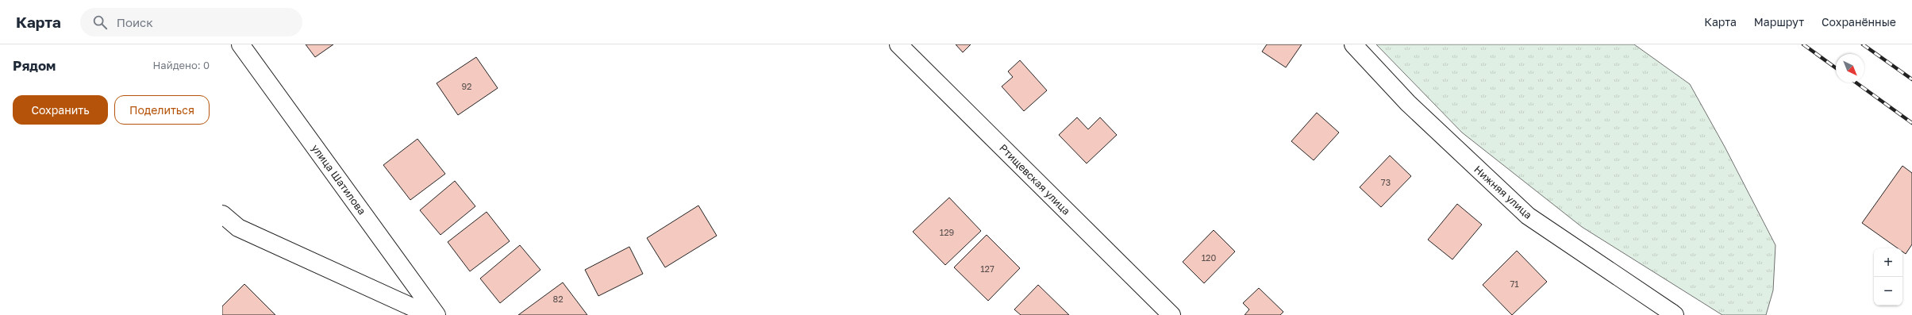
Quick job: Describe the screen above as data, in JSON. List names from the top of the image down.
{
  "streets": {
    "street": ["улица Шатилова", "Ртищевская улица", "Нижняя улица"]
  },
  "house_numbers": [
    "92",
    "73",
    "129",
    "120",
    "127",
    "71",
    "82"
  ],
  "north": "bottom right",
  "page": {
    "header": "Карта",
    "search": "Поиск",
    "nav": ["Карта", "Маршрут", "Сохранённые"],
    "heading": ["Рядом", "Найдено: 0"],
    "buttons": ["Сохранить", "Поделиться"],
    "map_buttons": ["+", "−"]
  }
}
